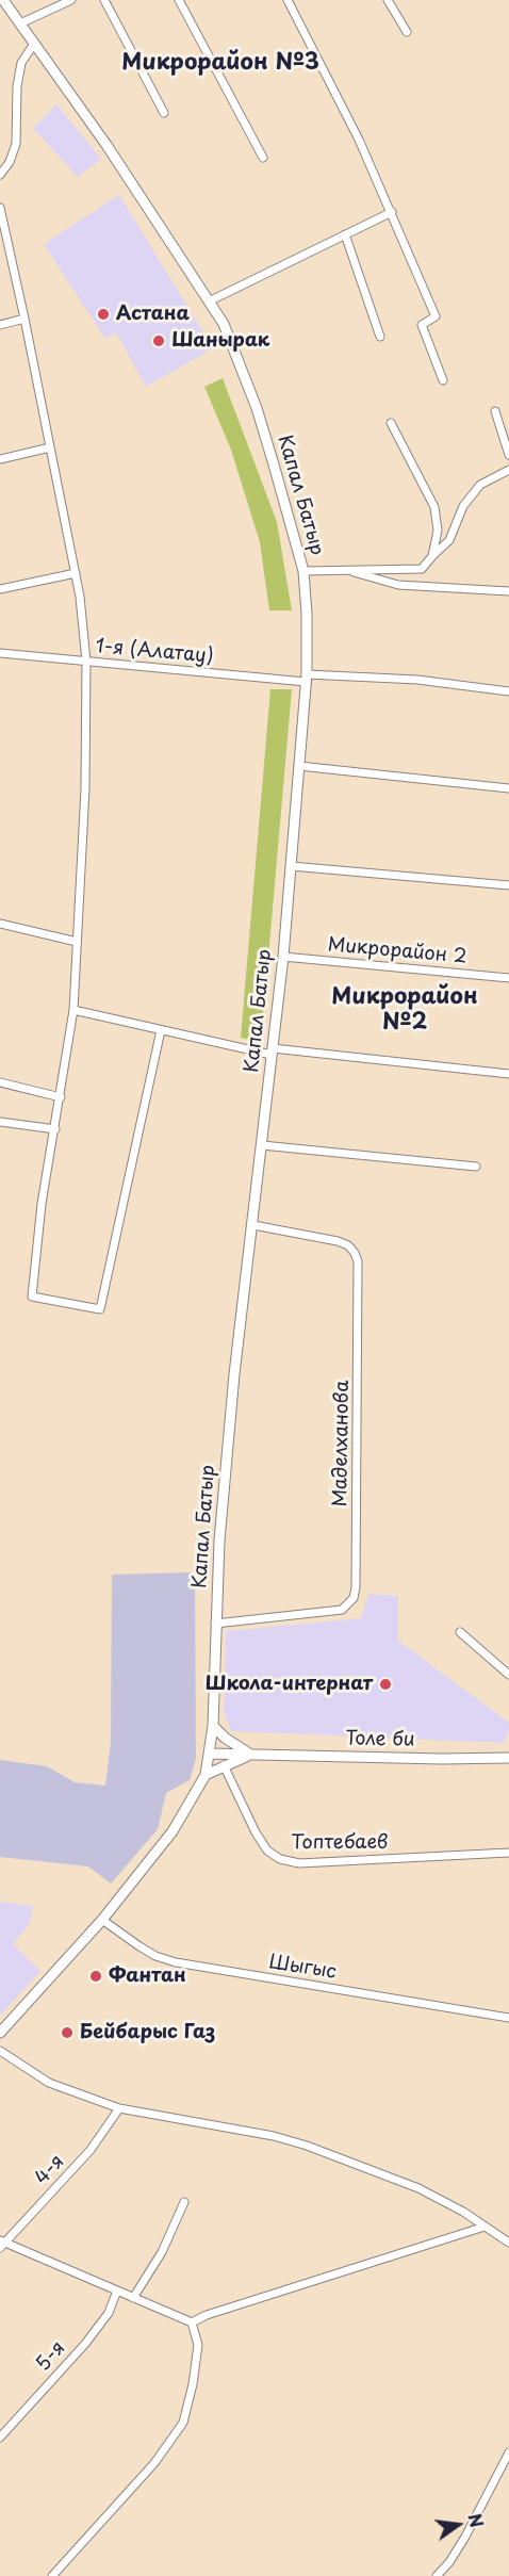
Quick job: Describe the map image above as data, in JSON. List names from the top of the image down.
{
  "streets": {
    "main road": ["Капал Батыр", "Толе би"],
    "street": [
      "1-я (Алатау)",
      "Микрорайон 2",
      "Маделханова",
      "Топтебаев",
      "Шыгыс",
      "4-я",
      "5-я"
    ]
  },
  "crossings": [
    ["Капал Батыр", "1-я (Алатау)"],
    ["Капал Батыр", "Микрорайон 2"],
    ["Капал Батыр", "Маделханова"],
    ["Капал Батыр", "Толе би"],
    ["Капал Батыр", "Шыгыс"]
  ],
  "districts": ["Микрорайон №3", "Микрорайон №2"],
  "places": [
    "Астана",
    "Шанырак",
    "Школа-интернат",
    "Фантан",
    "Бейбарыс Газ"
  ],
  "north": "right"
}
